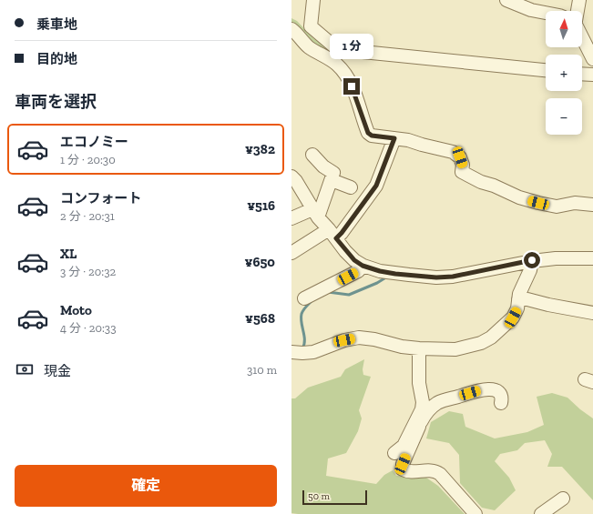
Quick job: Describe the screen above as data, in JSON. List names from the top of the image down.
{
  "scale_bar": "50 m",
  "north": "top",
  "page": {
    "banner": ["乗車地", "目的地"],
    "map_buttons": ["+", "−"],
    "bubble": "1 分",
    "heading": "車両を選択",
    "list": [
      {
        "name": "エコノミー",
        "note": "1 分 · 20:30",
        "value": "¥382"
      },
      {
        "name": "コンフォート",
        "note": "2 分 · 20:31",
        "value": "¥516"
      },
      {
        "name": "XL",
        "note": "3 分 · 20:32",
        "value": "¥650"
      },
      {
        "name": "Moto",
        "note": "4 分 · 20:33",
        "value": "¥568"
      }
    ],
    "pay": ["現金", "310 m"],
    "buttons": "確定",
    "scale": "50 m"
  }
}
